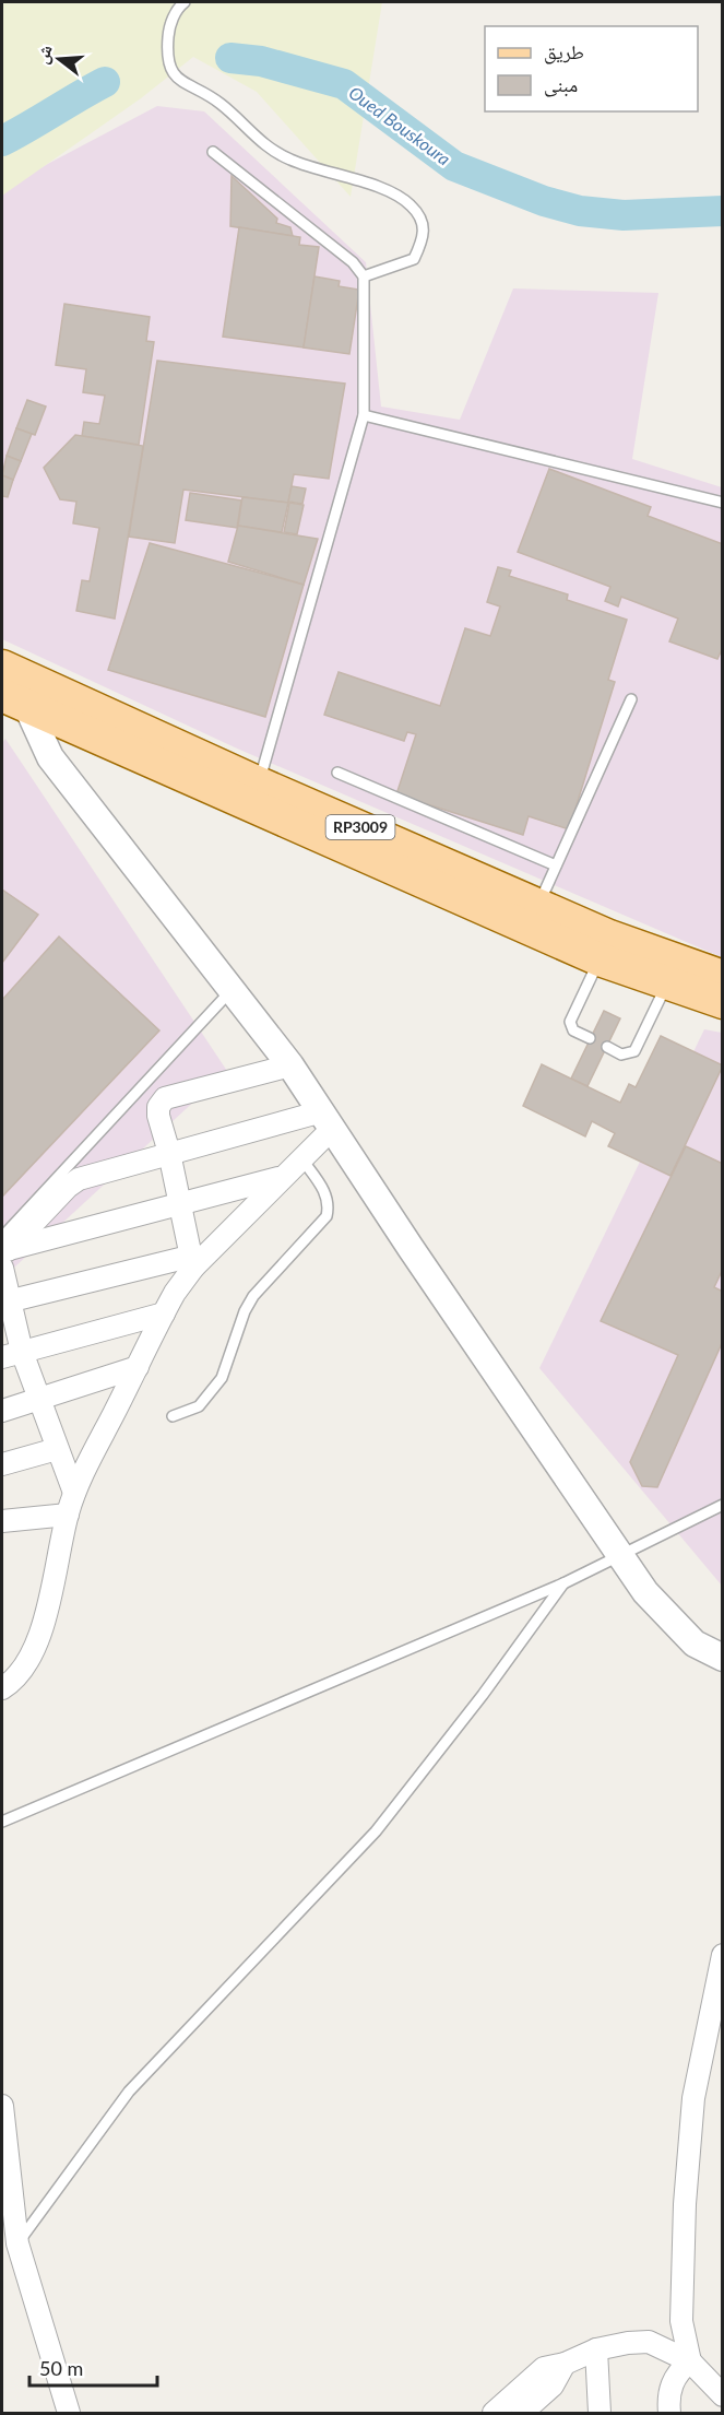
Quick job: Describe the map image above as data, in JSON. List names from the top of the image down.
{
  "streets": {
    "main road": ["RP3009"]
  },
  "water": ["Oued Bouskoura"],
  "legend": ["طريق", "مبنى"],
  "scale_bar": "50 m",
  "north": "left"
}
